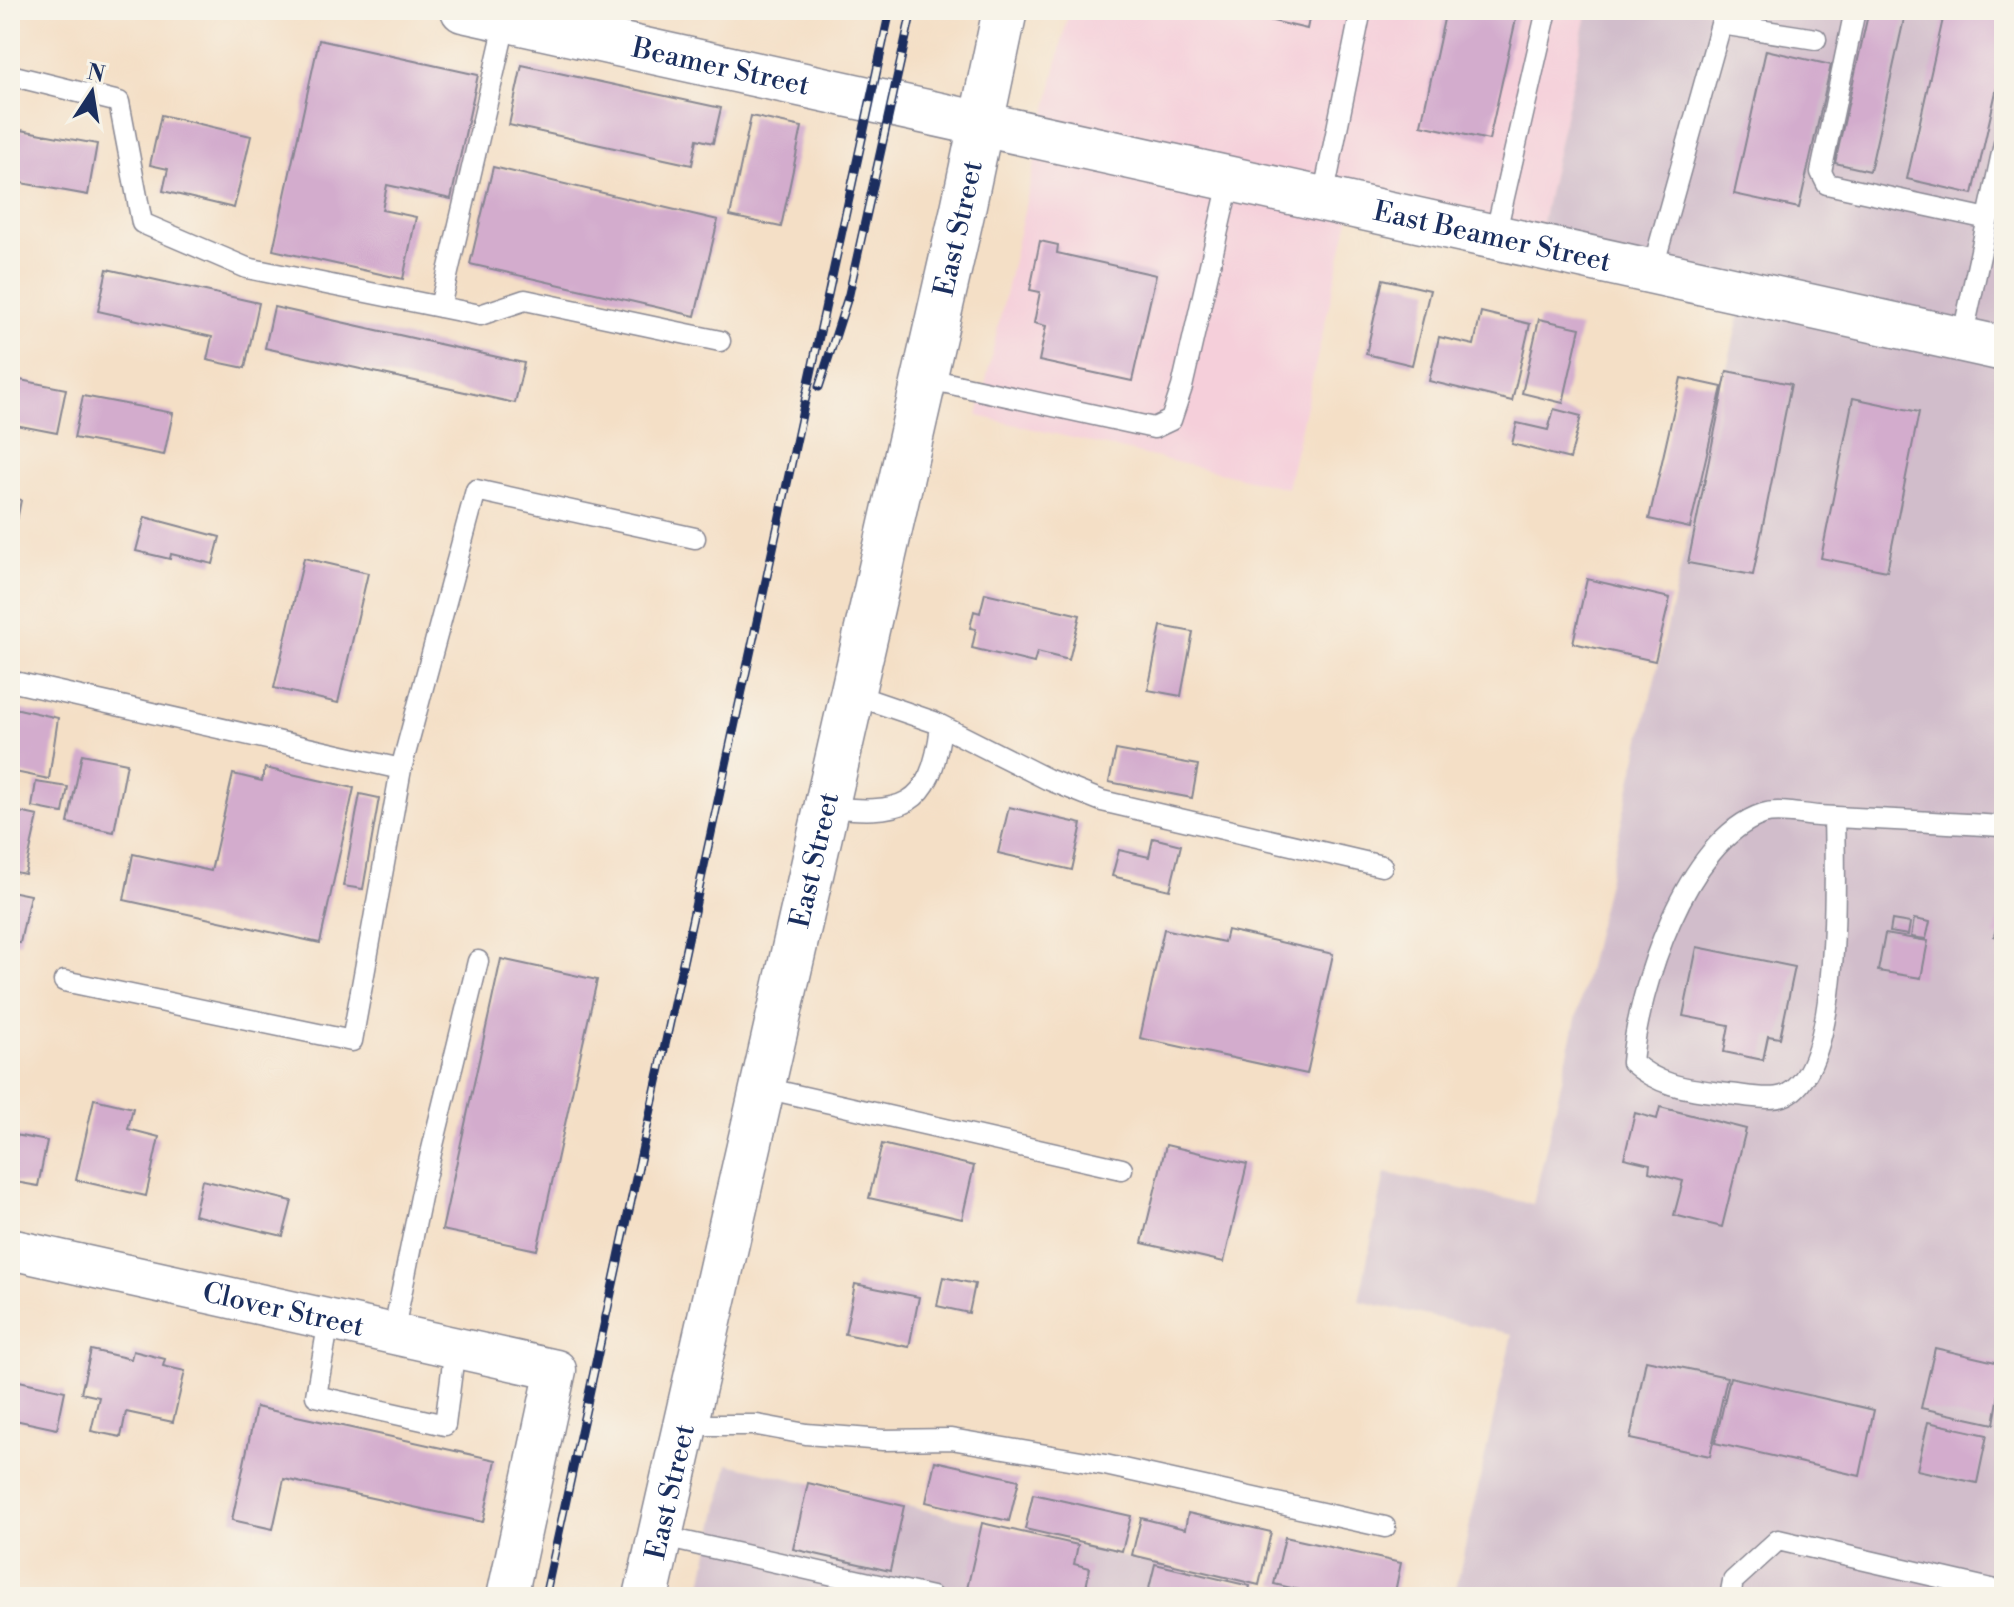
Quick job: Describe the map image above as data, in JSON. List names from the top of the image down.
{
  "streets": {
    "main road": ["Beamer Street", "East Street", "East Beamer Street"],
    "street": ["Clover Street"]
  },
  "crossings": [
    ["Beamer Street", "East Street"],
    ["Beamer Street", "East Beamer Street"],
    ["East Street", "East Beamer Street"]
  ],
  "north": "top"
}
